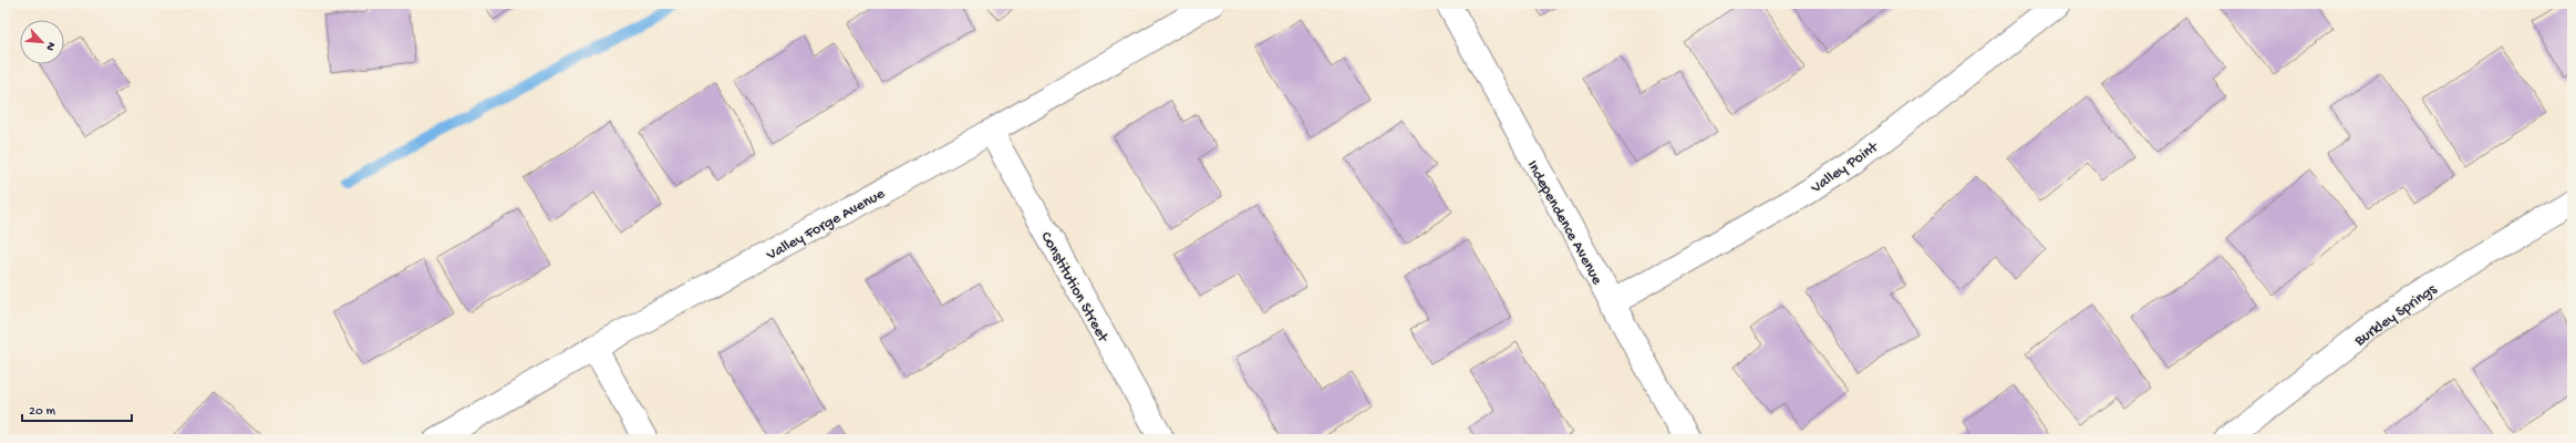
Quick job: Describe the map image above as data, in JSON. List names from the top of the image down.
{
  "streets": {
    "street": [
      "Valley Point",
      "Independence Avenue",
      "Valley Forge Avenue",
      "Constitution Street",
      "Burkley Springs"
    ]
  },
  "crossings": [
    ["Valley Point", "Independence Avenue"],
    ["Valley Forge Avenue", "Constitution Street"]
  ],
  "scale_bar": "20 m",
  "north": "bottom right"
}
